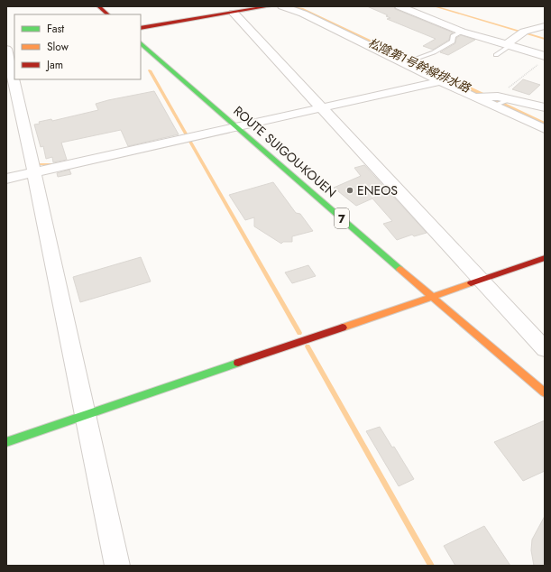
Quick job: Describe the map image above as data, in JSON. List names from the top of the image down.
{
  "streets": {
    "main road": ["ROUTE SUIGOU-KOUEN", "7"]
  },
  "water": ["松陰第1号幹線排水路"],
  "places": ["ENEOS"],
  "legend": ["Fast", "Slow", "Jam"]
}
